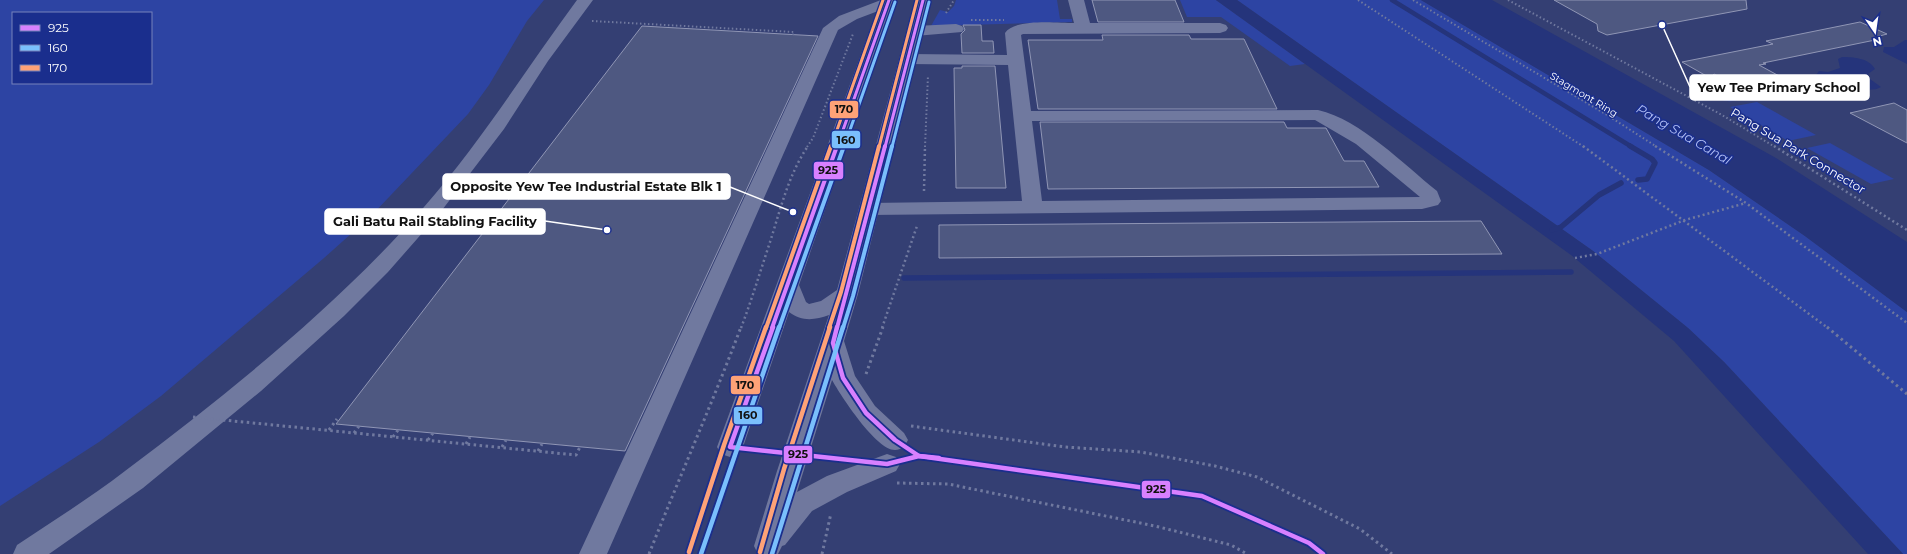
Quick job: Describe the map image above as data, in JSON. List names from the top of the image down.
{
  "streets": {
    "path": ["Stagmont Ring", "Pang Sua Park Connector"]
  },
  "water": ["Pang Sua Canal"],
  "places": ["Yew Tee Primary School", "Opposite Yew Tee Industrial Estate Blk 1", "Gali Batu Rail Stabling Facility"],
  "lines": ["transit line 925", "transit line 170", "transit line 160"],
  "legend": ["925", "160", "170"],
  "north": "bottom"
}
